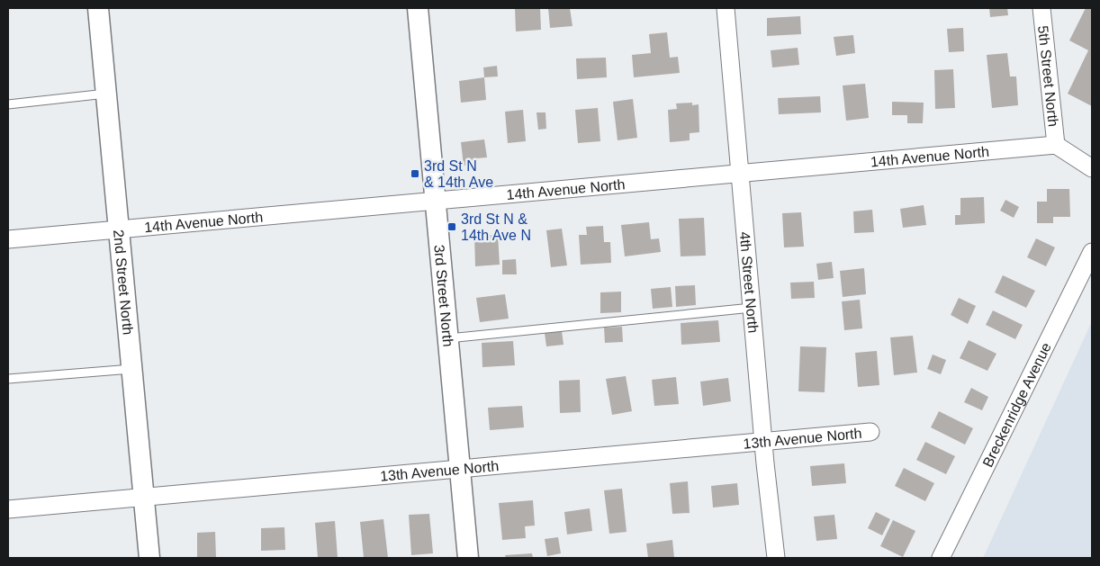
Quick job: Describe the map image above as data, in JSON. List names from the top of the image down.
{
  "streets": {
    "street": [
      "5th Street North",
      "14th Avenue North",
      "2nd Street North",
      "4th Street North",
      "3rd Street North",
      "Breckenridge Avenue",
      "13th Avenue North"
    ]
  },
  "crossings": [
    ["5th Street North", "14th Avenue North"],
    ["14th Avenue North", "2nd Street North"],
    ["14th Avenue North", "4th Street North"],
    ["14th Avenue North", "3rd Street North"],
    ["2nd Street North", "13th Avenue North"],
    ["4th Street North", "13th Avenue North"],
    ["3rd Street North", "13th Avenue North"]
  ],
  "places": {
    "transit": ["3rd St N & 14th Ave", "3rd St N & 14th Ave N"]
  }
}
